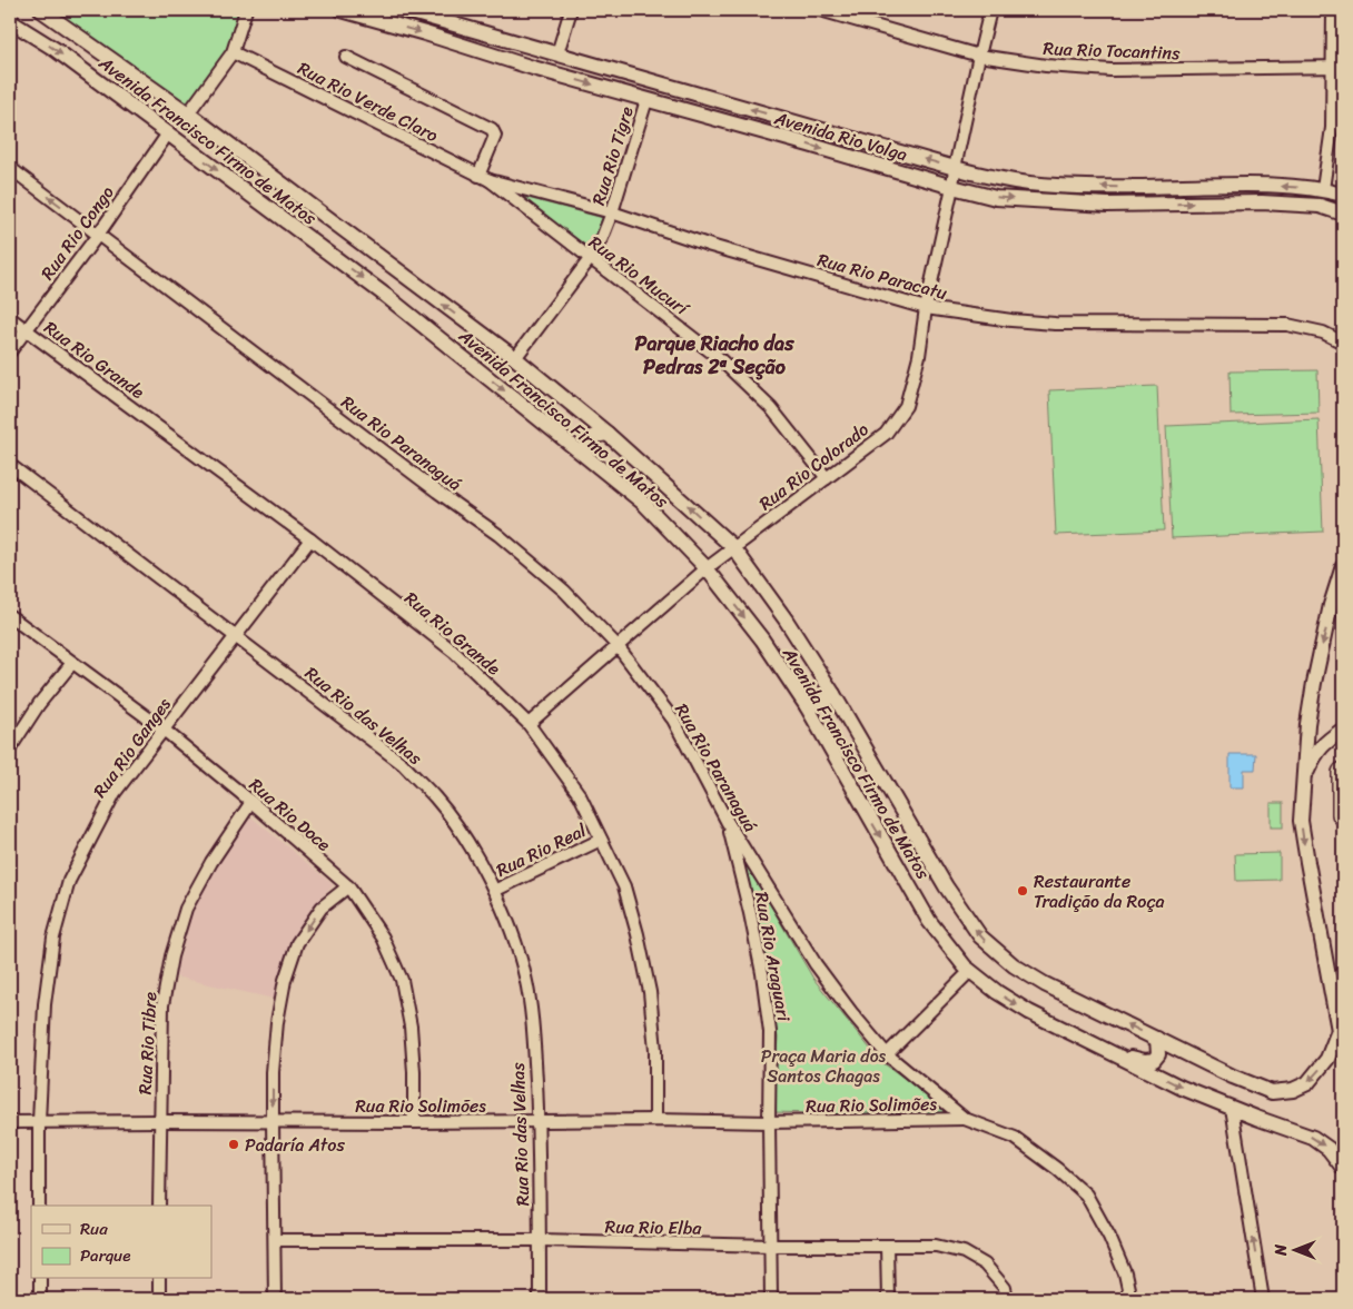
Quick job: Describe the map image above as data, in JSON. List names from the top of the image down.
{
  "streets": {
    "street": [
      "Rua Rio Tocantins",
      "Rua Rio Verde Claro",
      "Avenida Rio Volga",
      "Avenida Francisco Firmo de Matos",
      "Rua Rio Tigre",
      "Rua Rio Congo",
      "Rua Rio Mucurí",
      "Rua Rio Paracatu",
      "Rua Rio Grande",
      "Rua Rio Paranaguá",
      "Rua Rio Colorado",
      "Rua Rio das Velhas",
      "Rua Rio Ganges",
      "Rua Rio Doce",
      "Rua Rio Real",
      "Rua Rio Araguari",
      "Rua Rio Tibre",
      "Rua Rio Solimões",
      "Rua Rio Elba"
    ]
  },
  "crossings": [
    ["Rua Rio Tocantins", "Rua Rio Colorado"],
    ["Rua Rio Verde Claro", "Rua Rio Mucurí"],
    ["Rua Rio Verde Claro", "Rua Rio Paracatu"],
    ["Avenida Rio Volga", "Rua Rio Tigre"],
    ["Avenida Rio Volga", "Rua Rio Colorado"],
    ["Avenida Francisco Firmo de Matos", "Rua Rio Tigre"],
    ["Avenida Francisco Firmo de Matos", "Rua Rio Congo"],
    ["Avenida Francisco Firmo de Matos", "Rua Rio Colorado"],
    ["Rua Rio Tigre", "Rua Rio Mucurí"],
    ["Rua Rio Tigre", "Rua Rio Paracatu"],
    ["Rua Rio Congo", "Rua Rio Grande"],
    ["Rua Rio Congo", "Rua Rio Paranaguá"],
    ["Rua Rio Mucurí", "Rua Rio Paracatu"],
    ["Rua Rio Mucurí", "Rua Rio Colorado"],
    ["Rua Rio Paracatu", "Rua Rio Colorado"],
    ["Rua Rio Grande", "Rua Rio Colorado"],
    ["Rua Rio Grande", "Rua Rio Ganges"],
    ["Rua Rio Grande", "Rua Rio Real"],
    ["Rua Rio Grande", "Rua Rio Solimões"],
    ["Rua Rio Paranaguá", "Rua Rio Colorado"],
    ["Rua Rio Paranaguá", "Rua Rio Araguari"],
    ["Rua Rio Paranaguá", "Rua Rio Solimões"],
    ["Rua Rio das Velhas", "Rua Rio Ganges"],
    ["Rua Rio das Velhas", "Rua Rio Real"],
    ["Rua Rio das Velhas", "Rua Rio Solimões"],
    ["Rua Rio das Velhas", "Rua Rio Elba"],
    ["Rua Rio Ganges", "Rua Rio Doce"],
    ["Rua Rio Ganges", "Rua Rio Solimões"],
    ["Rua Rio Doce", "Rua Rio Tibre"],
    ["Rua Rio Doce", "Rua Rio Solimões"],
    ["Rua Rio Araguari", "Rua Rio Solimões"],
    ["Rua Rio Araguari", "Rua Rio Elba"],
    ["Rua Rio Tibre", "Rua Rio Solimões"]
  ],
  "districts": ["Parque Riacho das Pedras 2ª Seção"],
  "parks": ["Praça Maria dos Santos Chagas"],
  "places": ["Restaurante Tradição da Roça", "Padaría Atos"],
  "legend": ["Rua", "Parque"],
  "north": "left"
}
